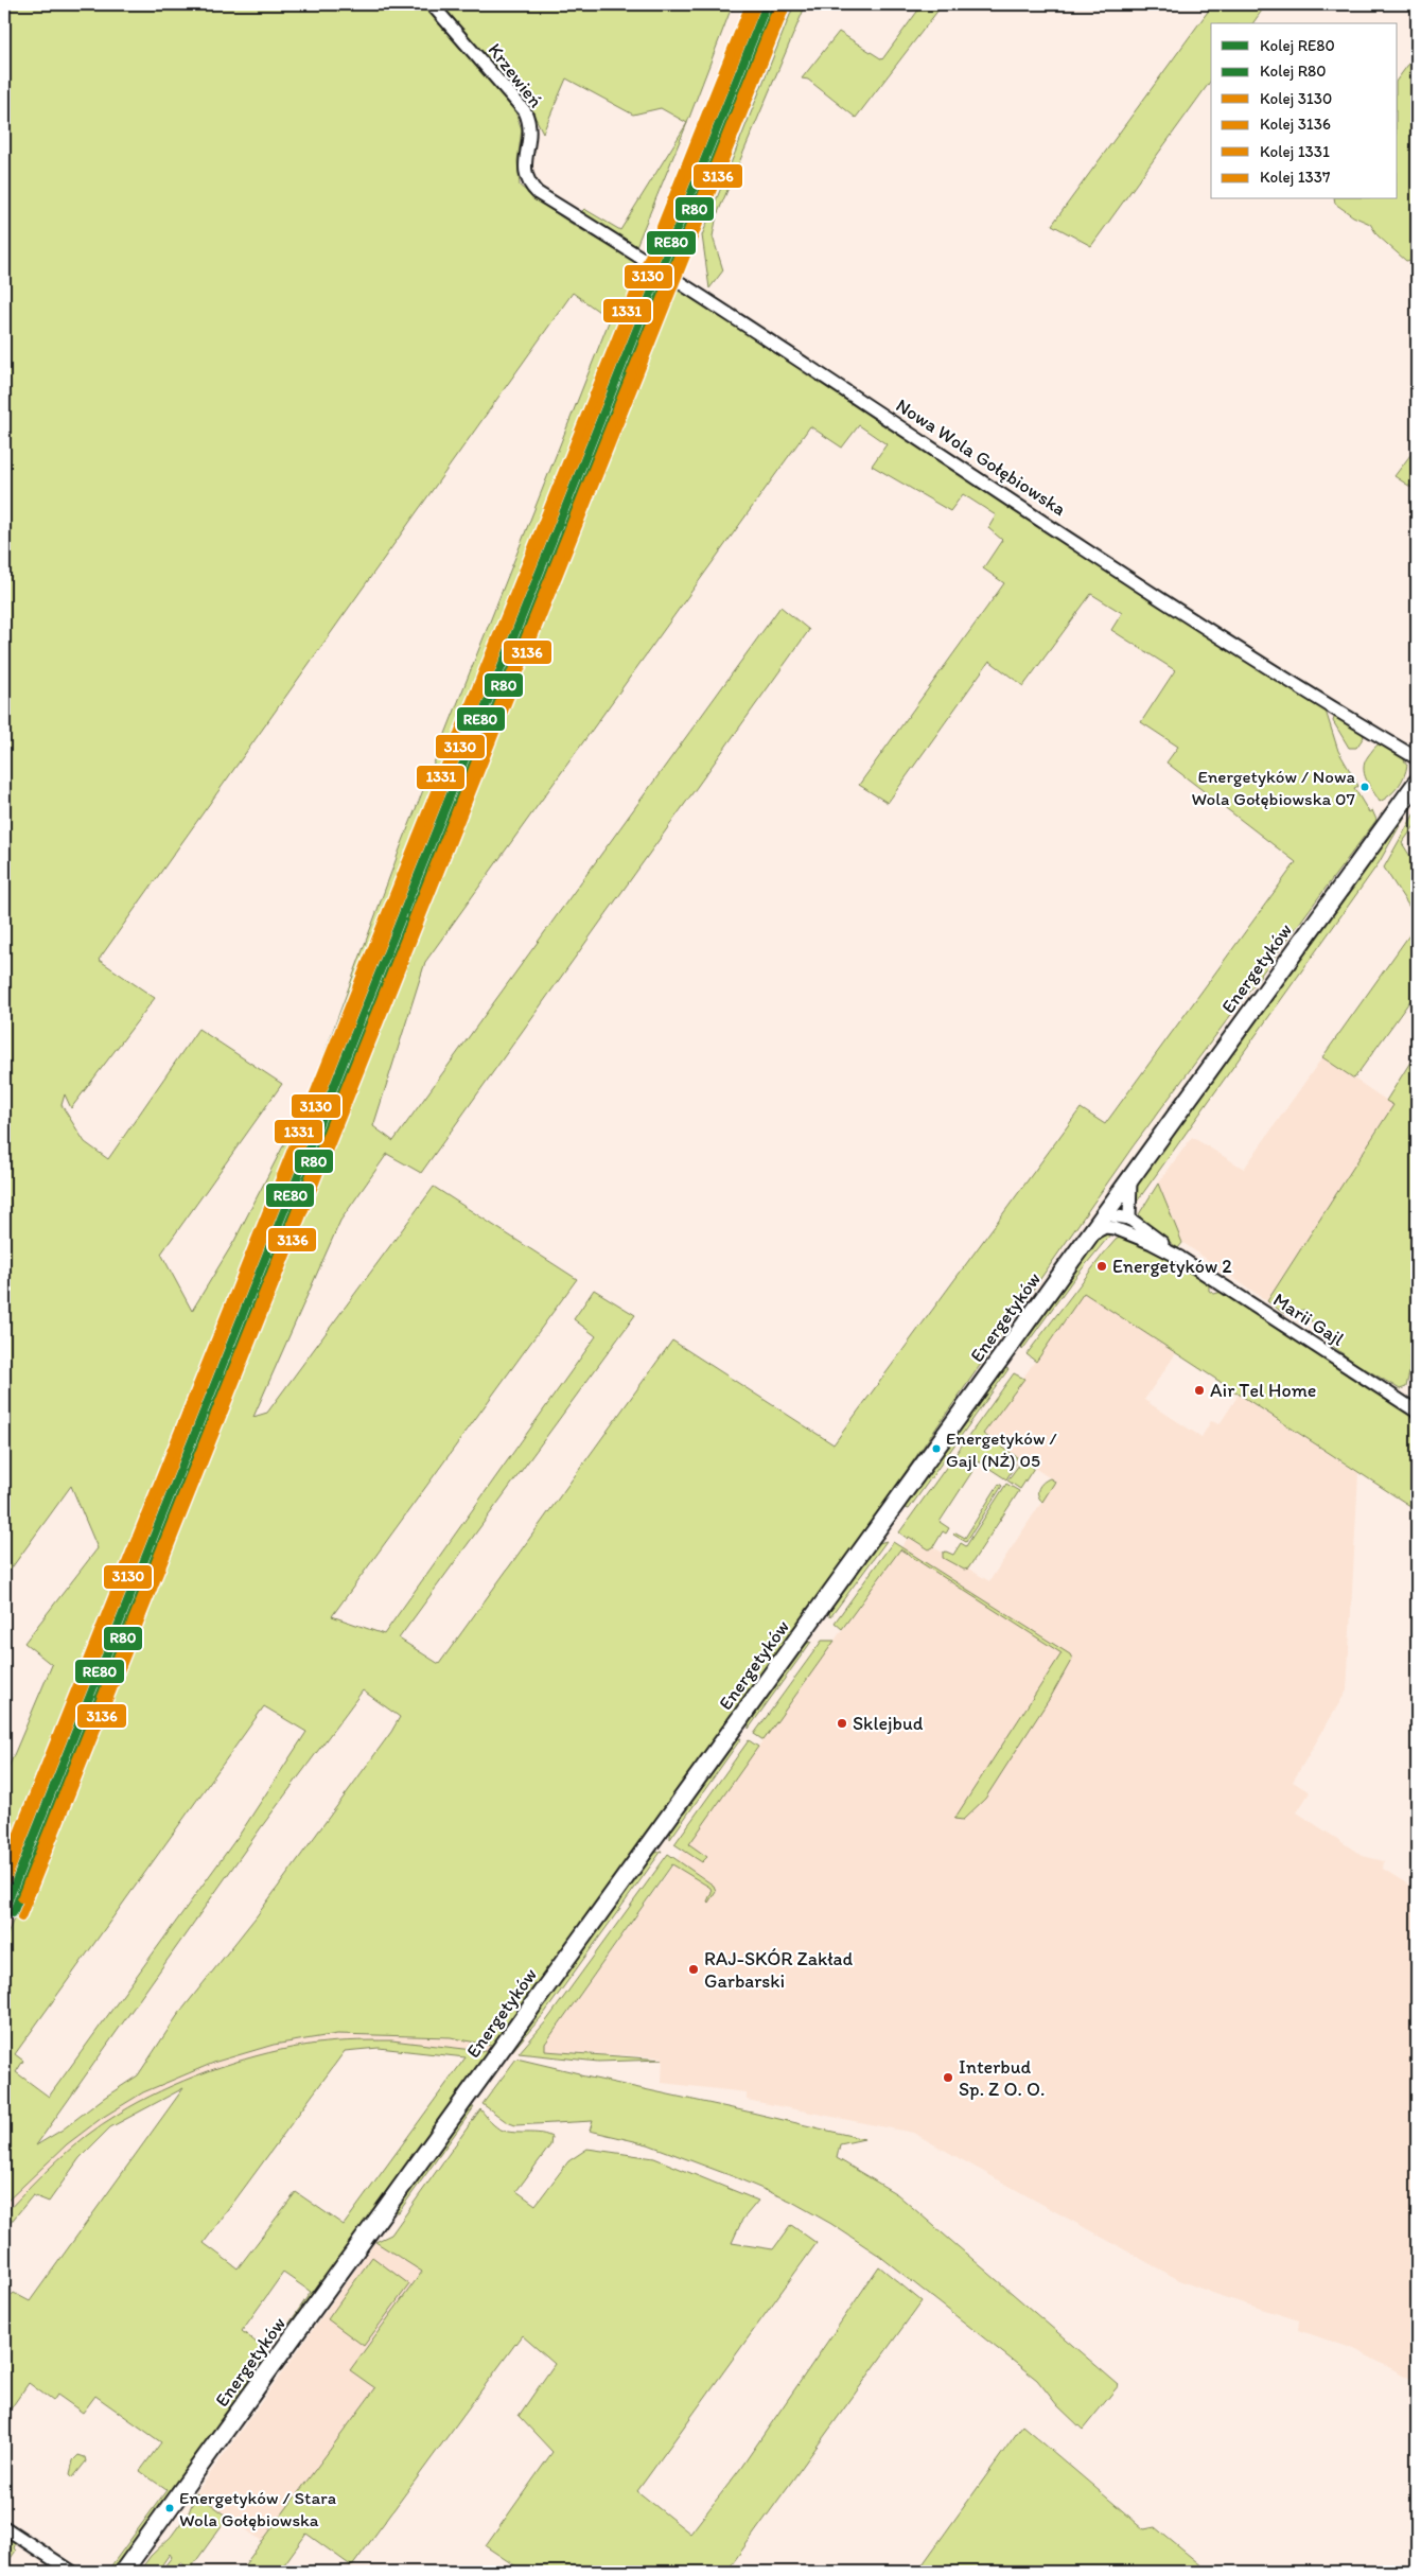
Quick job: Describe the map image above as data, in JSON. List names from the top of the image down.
{
  "streets": {
    "main road": ["Energetyków"],
    "street": ["Krzewień", "Nowa Wola Gołębiowska", "Marii Gajl"]
  },
  "crossings": [
    ["Krzewień", "Nowa Wola Gołębiowska"],
    ["Energetyków", "Marii Gajl"]
  ],
  "places": [
    "Energetyków / Nowa Wola Gołębiowska 07",
    "Energetyków 2",
    "Air Tel Home",
    "Energetyków / Gajl (NŻ) 05",
    "Sklejbud",
    "RAJ-SKÓR Zakład Garbarski",
    "Interbud Sp. Z O. O.",
    "Energetyków / Stara Wola Gołębiowska"
  ],
  "lines": [
    "rail line RE80",
    "rail line 3130",
    "rail line 1331",
    "rail line R80",
    "rail line 1337",
    "rail line 3136"
  ],
  "legend": [
    "Kolej RE80",
    "Kolej R80",
    "Kolej 3130",
    "Kolej 3136",
    "Kolej 1331",
    "Kolej 1337"
  ]
}
